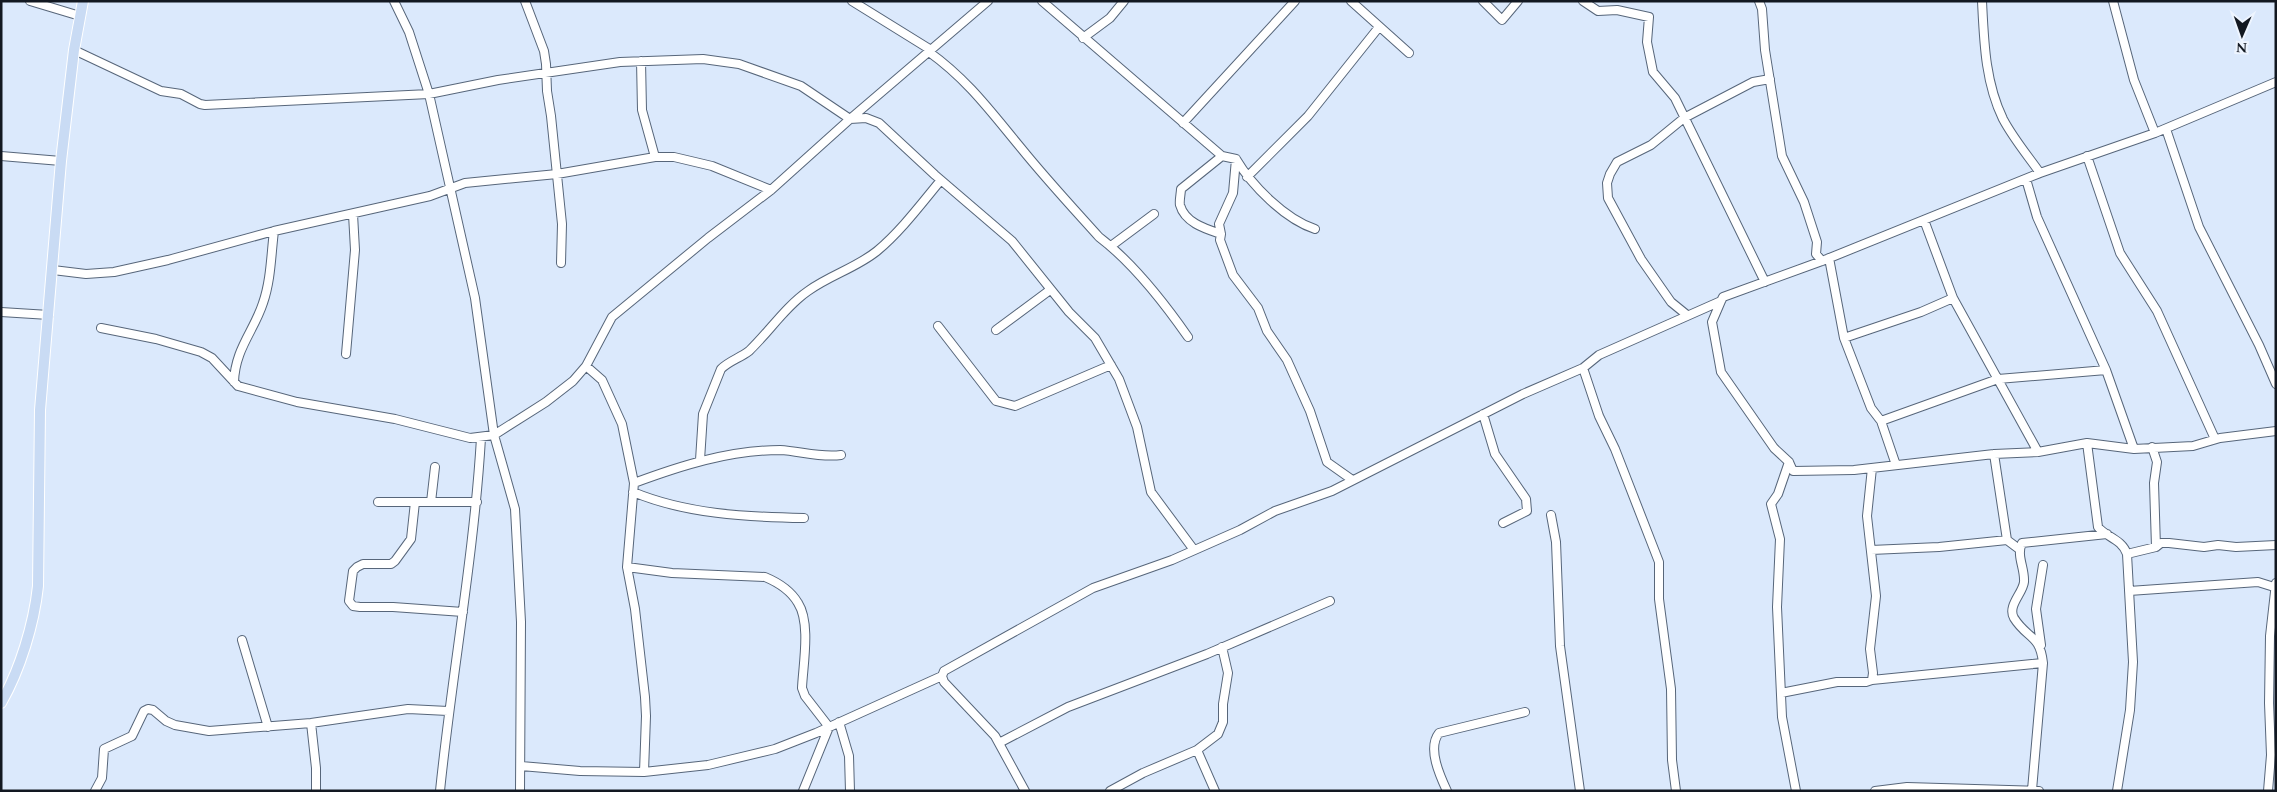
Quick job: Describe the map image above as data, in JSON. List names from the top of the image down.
{
  "north": "bottom"
}
